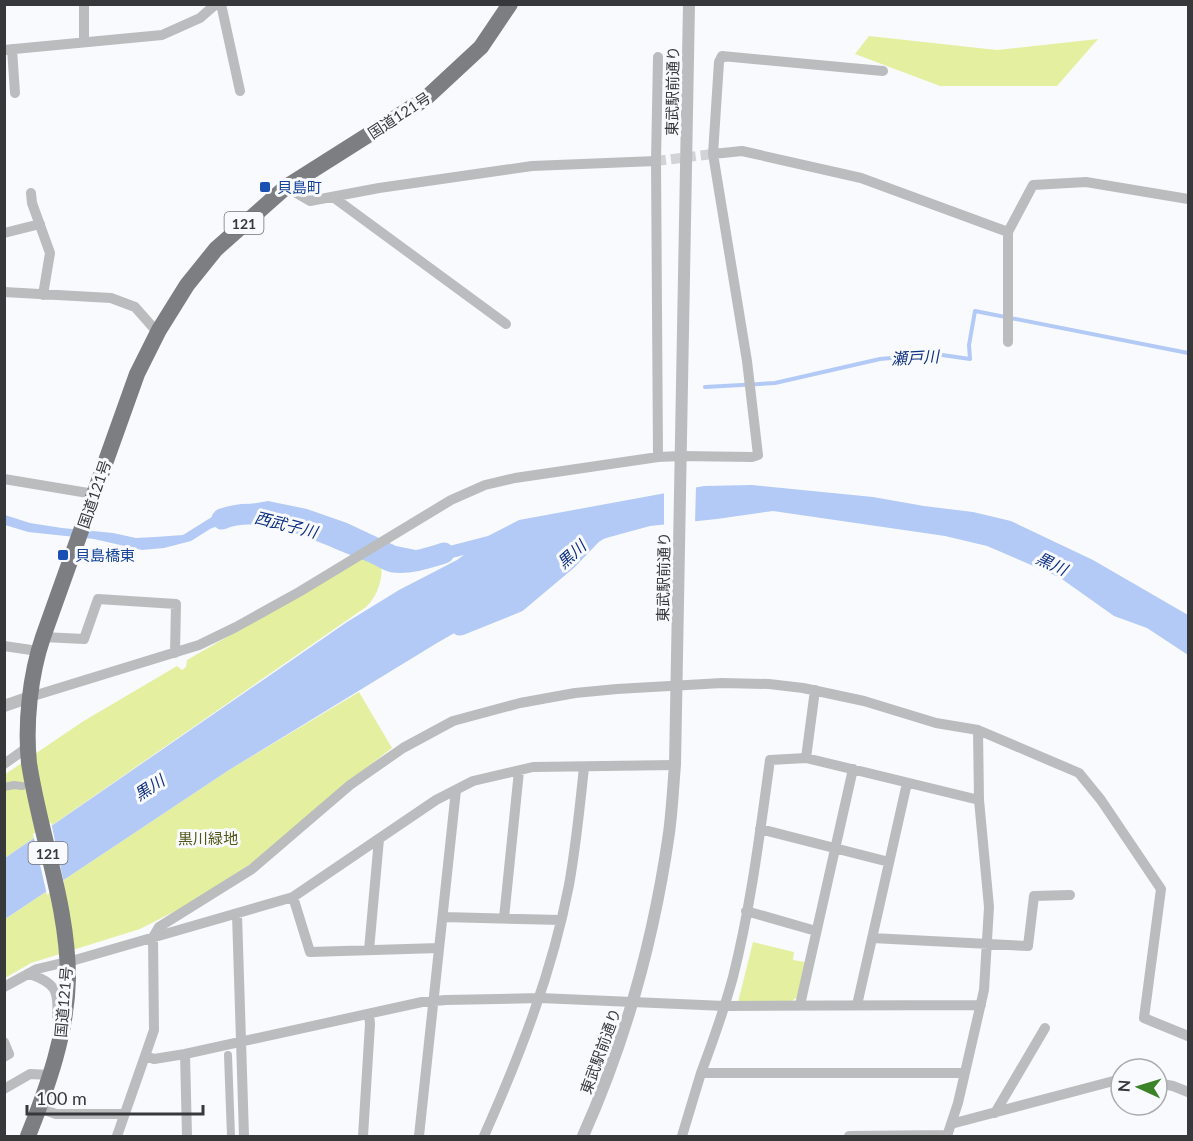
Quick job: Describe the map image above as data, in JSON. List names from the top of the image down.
{
  "streets": {
    "highway": ["国道121号", "121"],
    "street": ["東武駅前通り"]
  },
  "water": ["瀬戸川", "西武子川", "黒川"],
  "parks": ["黒川緑地"],
  "places": {
    "transit": ["貝島町", "貝島橋東"]
  },
  "scale_bar": "100 m",
  "north": "left"
}
